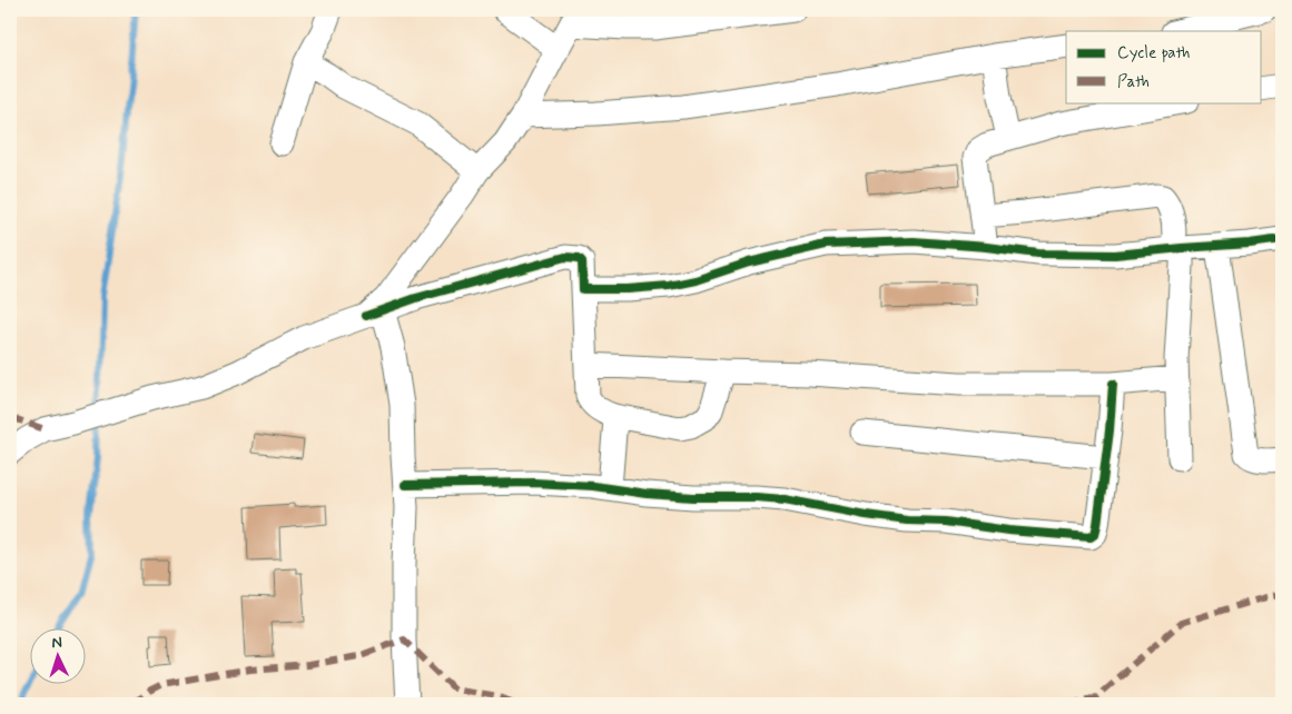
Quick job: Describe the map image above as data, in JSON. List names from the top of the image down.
{
  "legend": ["Cycle path", "Path"],
  "north": "top"
}
